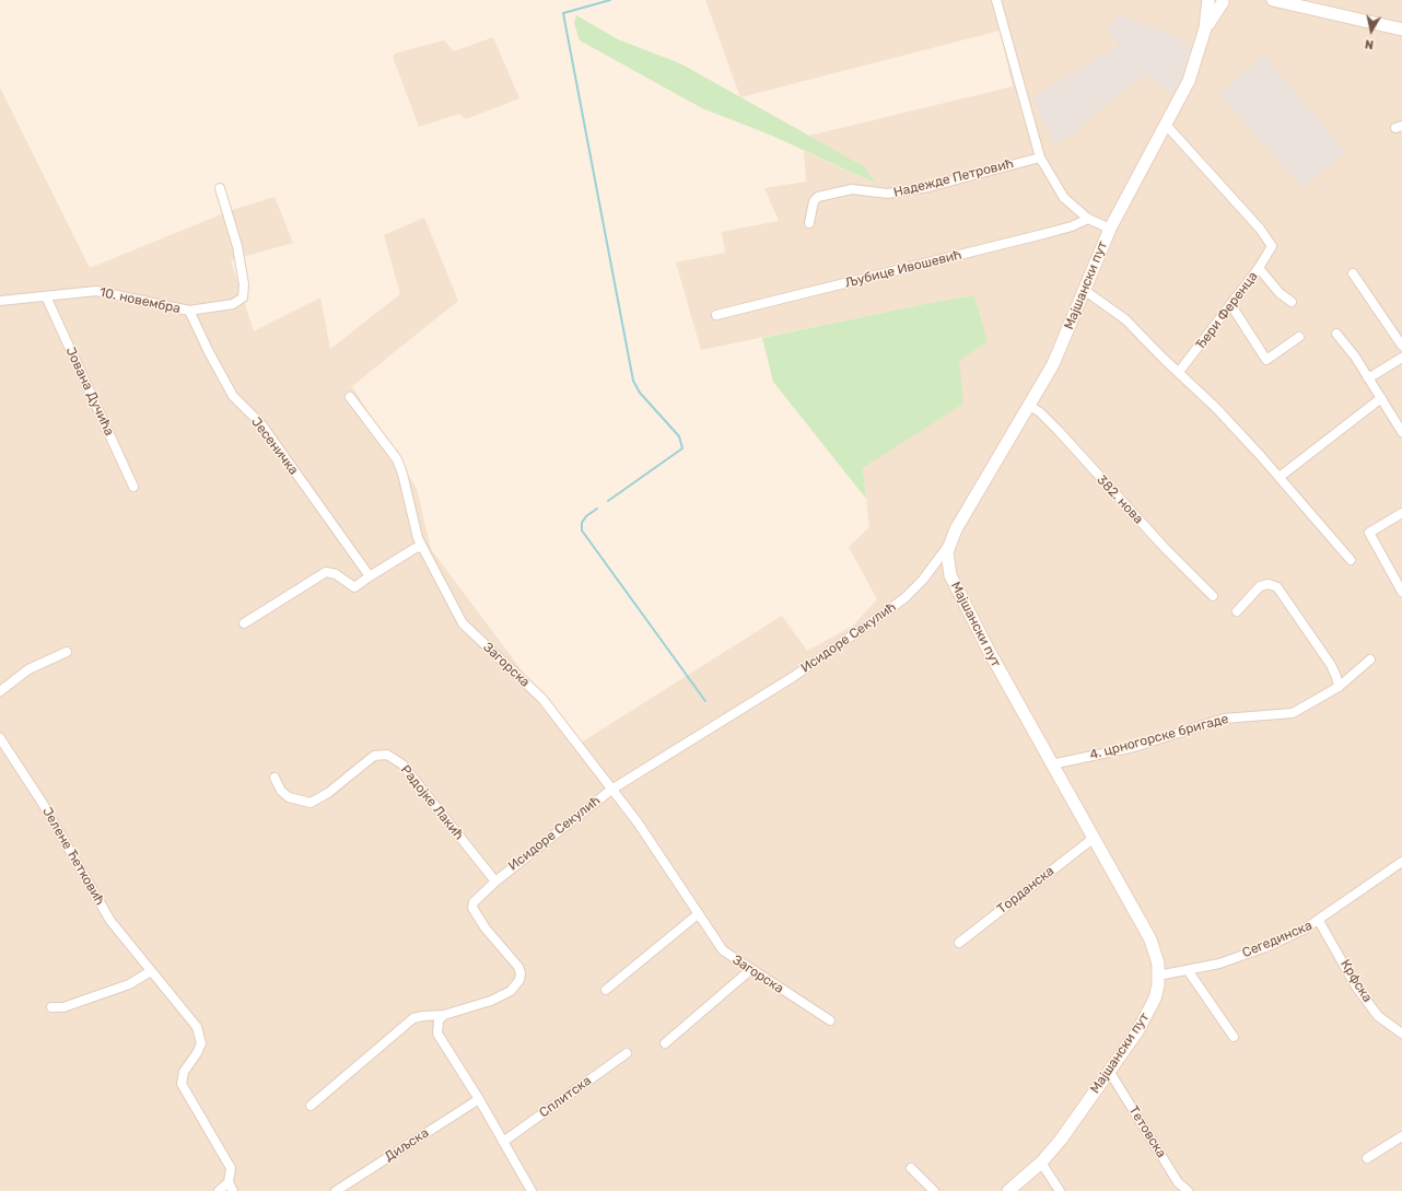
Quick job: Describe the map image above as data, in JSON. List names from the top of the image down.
{
  "streets": {
    "street": [
      "Надежде Петровић",
      "Љубице Ивошевић",
      "Мајшански пут",
      "10. новембра",
      "Ђери Ференца",
      "Јована Дучића",
      "Јесеничка",
      "382. нова",
      "Исидоре Секулић",
      "Загорска",
      "4. црногорске бригаде",
      "Радојке Лакић",
      "Јелене Ћетковић",
      "Торданска",
      "Сегединска",
      "Крфска",
      "Сплитска",
      "Тетовска",
      "Диљска"
    ]
  },
  "crossings": [
    ["Мајшански пут", "Ђери Ференца"],
    ["Мајшански пут", "382. нова"],
    ["Мајшански пут", "Исидоре Секулић"],
    ["Мајшански пут", "4. црногорске бригаде"],
    ["Мајшански пут", "Торданска"],
    ["Мајшански пут", "Сегединска"],
    ["Мајшански пут", "Тетовска"],
    ["10. новембра", "Јована Дучића"],
    ["10. новембра", "Јесеничка"],
    ["Исидоре Секулић", "Загорска"],
    ["Исидоре Секулић", "Радојке Лакић"],
    ["Сегединска", "Крфска"]
  ],
  "north": "bottom"
}
